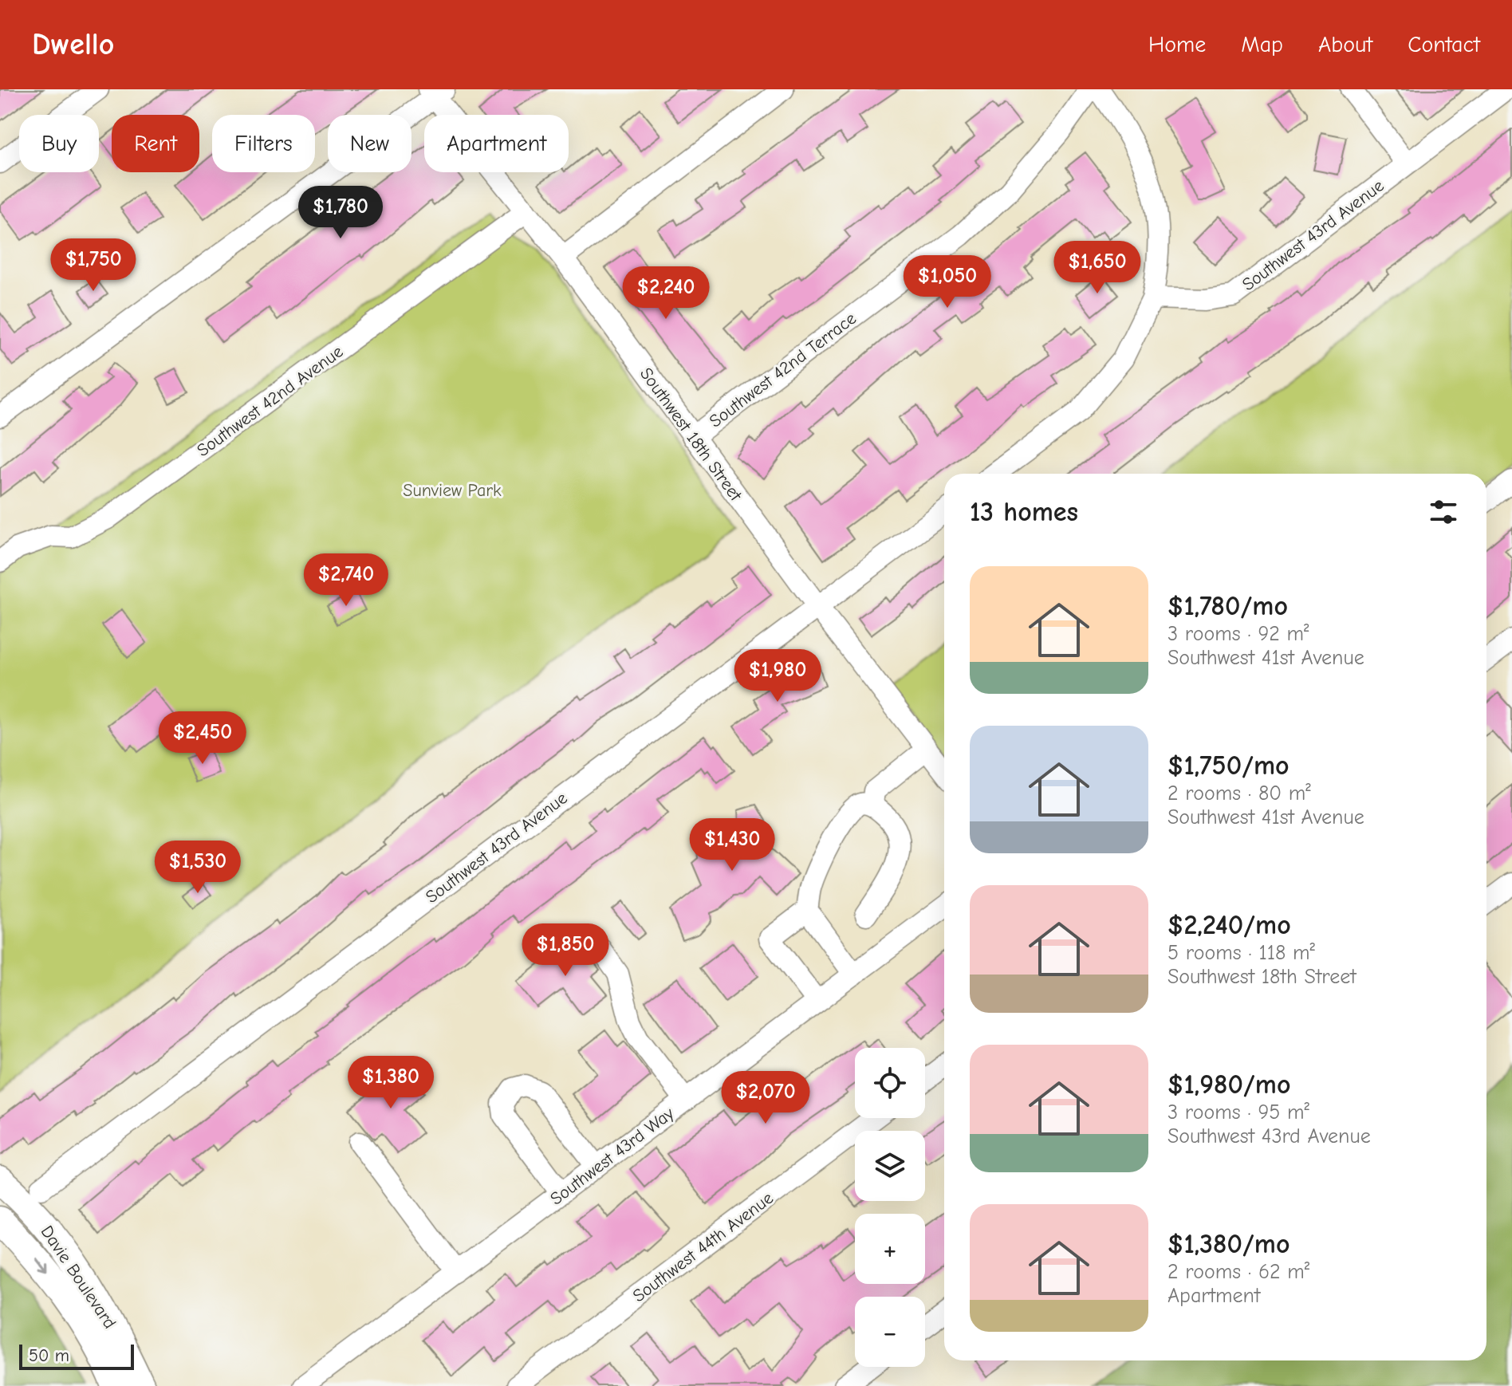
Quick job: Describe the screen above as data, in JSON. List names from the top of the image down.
{
  "streets": {
    "main road": ["Davie Boulevard"],
    "street": [
      "Southwest 43rd Avenue",
      "Southwest 42nd Terrace",
      "Southwest 42nd Avenue",
      "Southwest 18th Street",
      "Southwest 43rd Way",
      "Southwest 44th Avenue"
    ]
  },
  "crossings": [
    ["Southwest 43rd Avenue", "Southwest 18th Street"],
    ["Southwest 42nd Terrace", "Southwest 18th Street"],
    ["Southwest 42nd Avenue", "Southwest 18th Street"]
  ],
  "parks": ["Sunview Park"],
  "scale_bar": "50 m",
  "page": {
    "header": "Dwello",
    "nav": [
      "Home",
      "Map",
      "About",
      "Contact"
    ],
    "chip": [
      "Buy",
      "Rent",
      "Filters",
      "New",
      "Apartment"
    ],
    "price": [
      "$1,780",
      "$1,750",
      "$1,650",
      "$1,050",
      "$2,240",
      "$2,740",
      "$1,980",
      "$2,450",
      "$1,430",
      "$1,530",
      "$1,850",
      "$1,380",
      "$2,070"
    ],
    "heading": "13 homes",
    "list": [
      {
        "name": "$1,780/mo",
        "note": "3 rooms · 92 m² · Southwest 41st Avenue"
      },
      {
        "name": "$1,750/mo",
        "note": "2 rooms · 80 m² · Southwest 41st Avenue"
      },
      {
        "name": "$2,240/mo",
        "note": "5 rooms · 118 m² · Southwest 18th Street"
      },
      {
        "name": "$1,980/mo",
        "note": "3 rooms · 95 m² · Southwest 43rd Avenue"
      },
      {
        "name": "$1,380/mo",
        "note": "2 rooms · 62 m² · Apartment"
      }
    ],
    "map_buttons": ["+", "−"],
    "scale": "50 m"
  }
}
